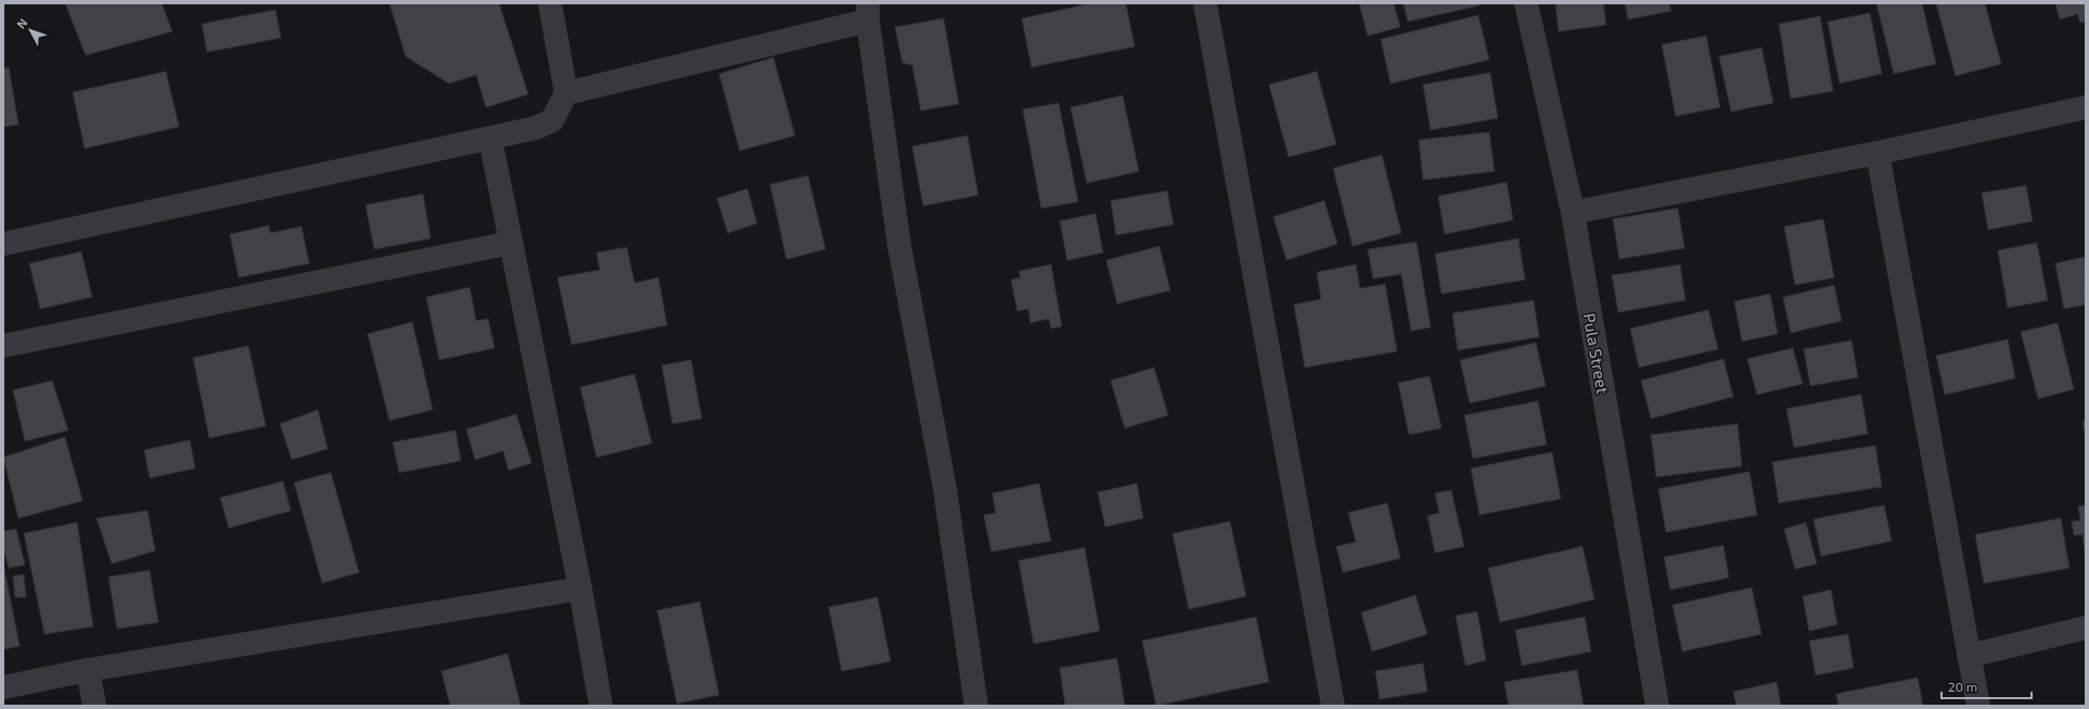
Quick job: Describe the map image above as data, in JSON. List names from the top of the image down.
{
  "streets": {
    "street": ["Pula Street"]
  },
  "scale_bar": "20 m",
  "north": "top left"
}
